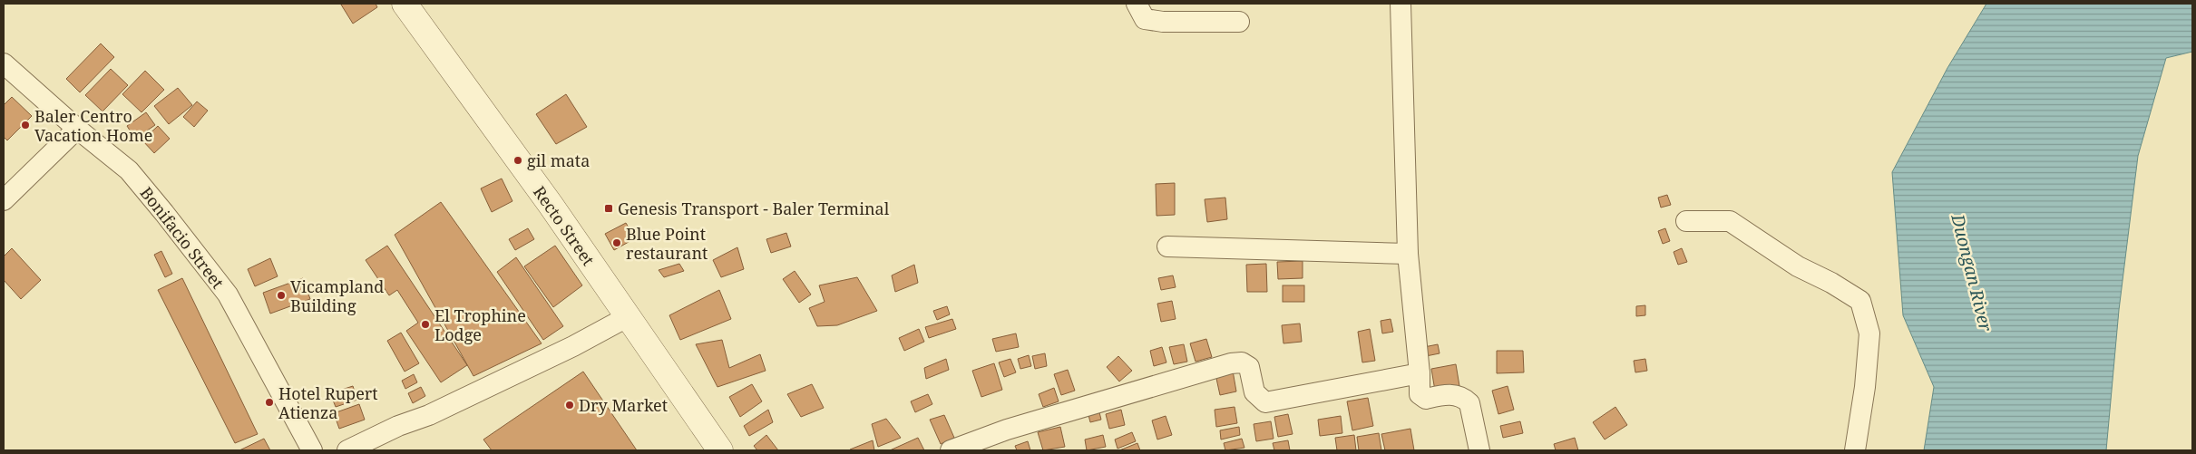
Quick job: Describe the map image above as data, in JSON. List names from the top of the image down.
{
  "streets": {
    "street": ["Recto Street", "Bonifacio Street"]
  },
  "water": ["Duongan River"],
  "places": {
    "other": [
      "Baler Centro Vacation Home",
      "gil mata",
      "Blue Point restaurant",
      "Vicampland Building",
      "El Trophine Lodge",
      "Hotel Rupert Atienza",
      "Dry Market"
    ],
    "transit": ["Genesis Transport - Baler Terminal"]
  }
}
